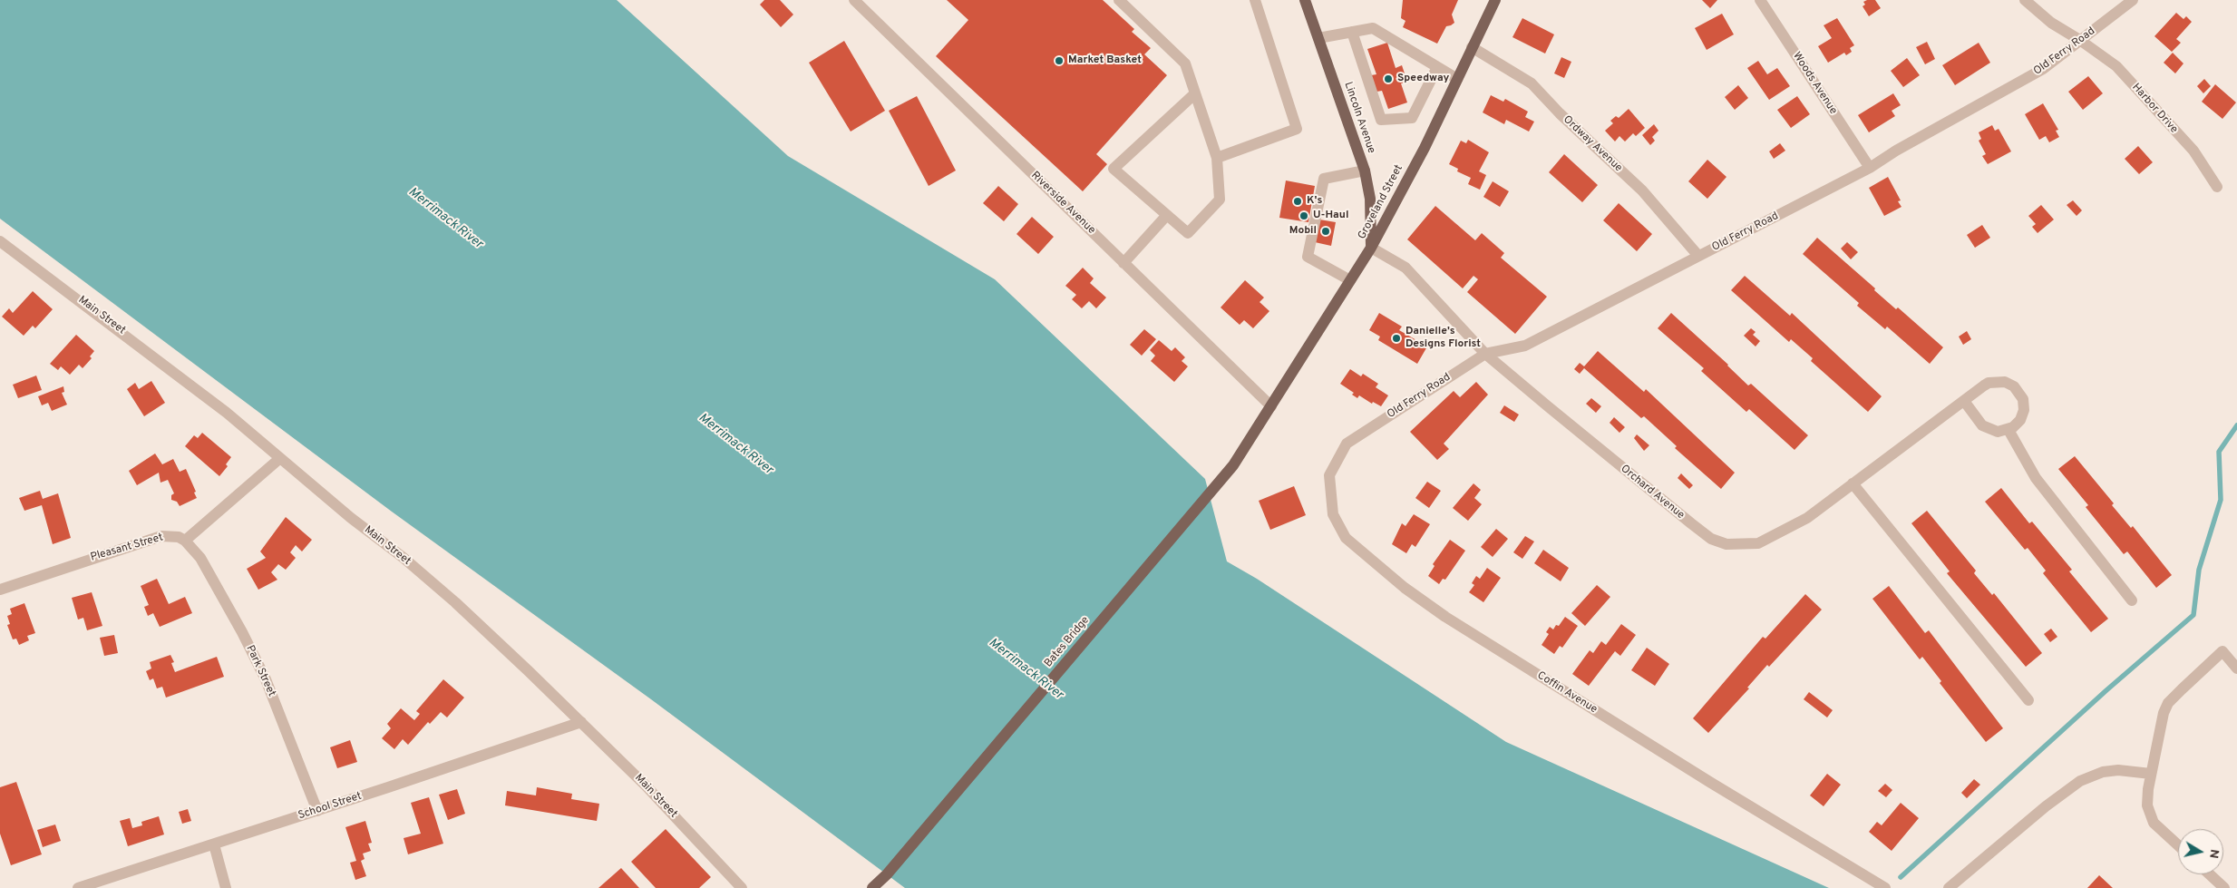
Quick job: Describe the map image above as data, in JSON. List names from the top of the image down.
{
  "streets": {
    "main road": ["Lincoln Avenue", "Groveland Street", "Bates Bridge"],
    "street": [
      "Old Ferry Road",
      "Woods Avenue",
      "Harbor Drive",
      "Ordway Avenue",
      "Riverside Avenue",
      "Main Street",
      "Orchard Avenue",
      "Pleasant Street",
      "Park Street",
      "Coffin Avenue",
      "School Street"
    ]
  },
  "crossings": [
    ["Old Ferry Road", "Woods Avenue"],
    ["Old Ferry Road", "Harbor Drive"],
    ["Old Ferry Road", "Ordway Avenue"],
    ["Old Ferry Road", "Orchard Avenue"],
    ["Old Ferry Road", "Coffin Avenue"],
    ["Lincoln Avenue", "Groveland Street"],
    ["Lincoln Avenue", "Orchard Avenue"],
    ["Ordway Avenue", "Groveland Street"],
    ["Groveland Street", "Riverside Avenue"],
    ["Groveland Street", "Orchard Avenue"],
    ["Groveland Street", "Bates Bridge"],
    ["Riverside Avenue", "Bates Bridge"],
    ["Main Street", "School Street"],
    ["Pleasant Street", "Park Street"],
    ["Park Street", "School Street"]
  ],
  "water": ["Merrimack River"],
  "places": [
    "Market Basket",
    "Speedway",
    "K's",
    "U-Haul",
    "Mobil",
    "Danielle's Designs Florist"
  ],
  "north": "right"
}
